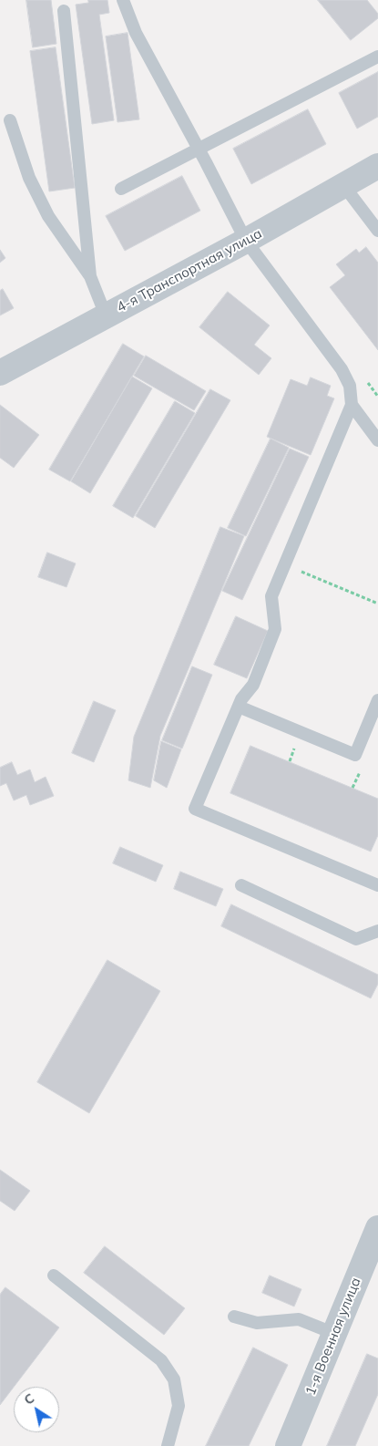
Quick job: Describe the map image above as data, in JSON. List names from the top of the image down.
{
  "streets": {
    "street": ["4-я Транспортная улица", "1-я Военная улица"]
  },
  "north": "top left"
}
